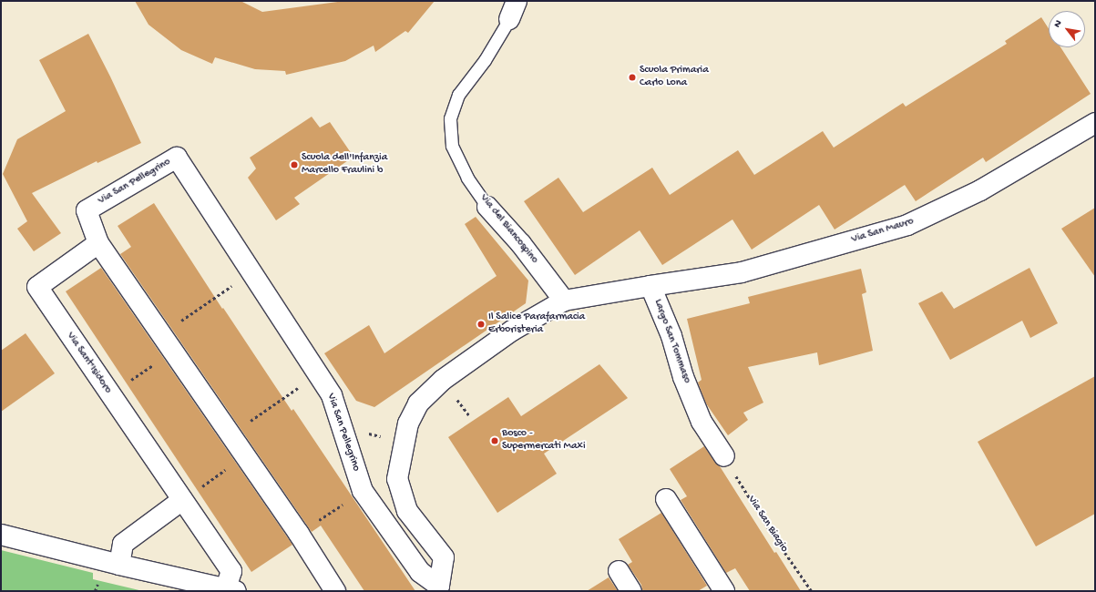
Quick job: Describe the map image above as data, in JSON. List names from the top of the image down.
{
  "streets": {
    "street": [
      "Via San Pellegrino",
      "Via del Biancospino",
      "Via San Mauro",
      "Largo San Tommaso",
      "Via Sant'Isidoro"
    ],
    "path": ["Via San Biagio"]
  },
  "crossings": [
    ["Via San Pellegrino", "Largo San Tommaso"],
    ["Via San Pellegrino", "Via Sant'Isidoro"],
    ["Via del Biancospino", "Largo San Tommaso"],
    ["Via San Mauro", "Largo San Tommaso"],
    ["Largo San Tommaso", "Via San Biagio"]
  ],
  "places": [
    "Scuola Primaria Carlo Lona",
    "Scuola dell'Infanzia Marcello Fraulini b",
    "Il Salice Parafarmacia Erboristeria",
    "Bosco - Supermercati Maxi"
  ],
  "north": "top left"
}
